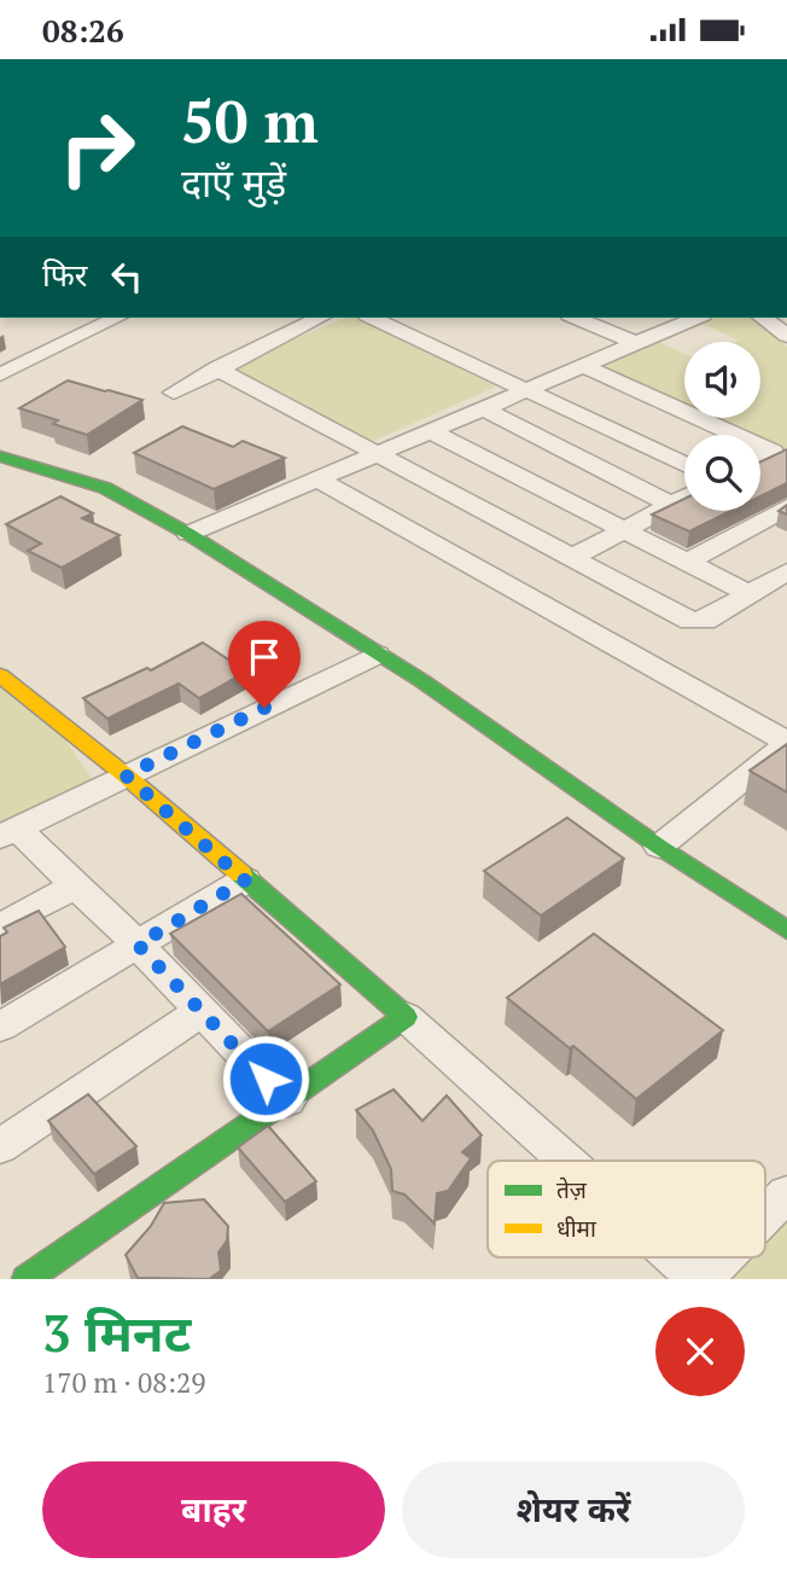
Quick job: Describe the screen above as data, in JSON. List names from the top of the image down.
{
  "legend": ["तेज़", "धीमा"],
  "page": {
    "status": "08:26",
    "turn": ["50 m", "दाएँ मुड़ें"],
    "then": "फिर",
    "heading": ["3 मिनट", "170 m · 08:29"],
    "buttons": ["बाहर", "शेयर करें"]
  }
}
